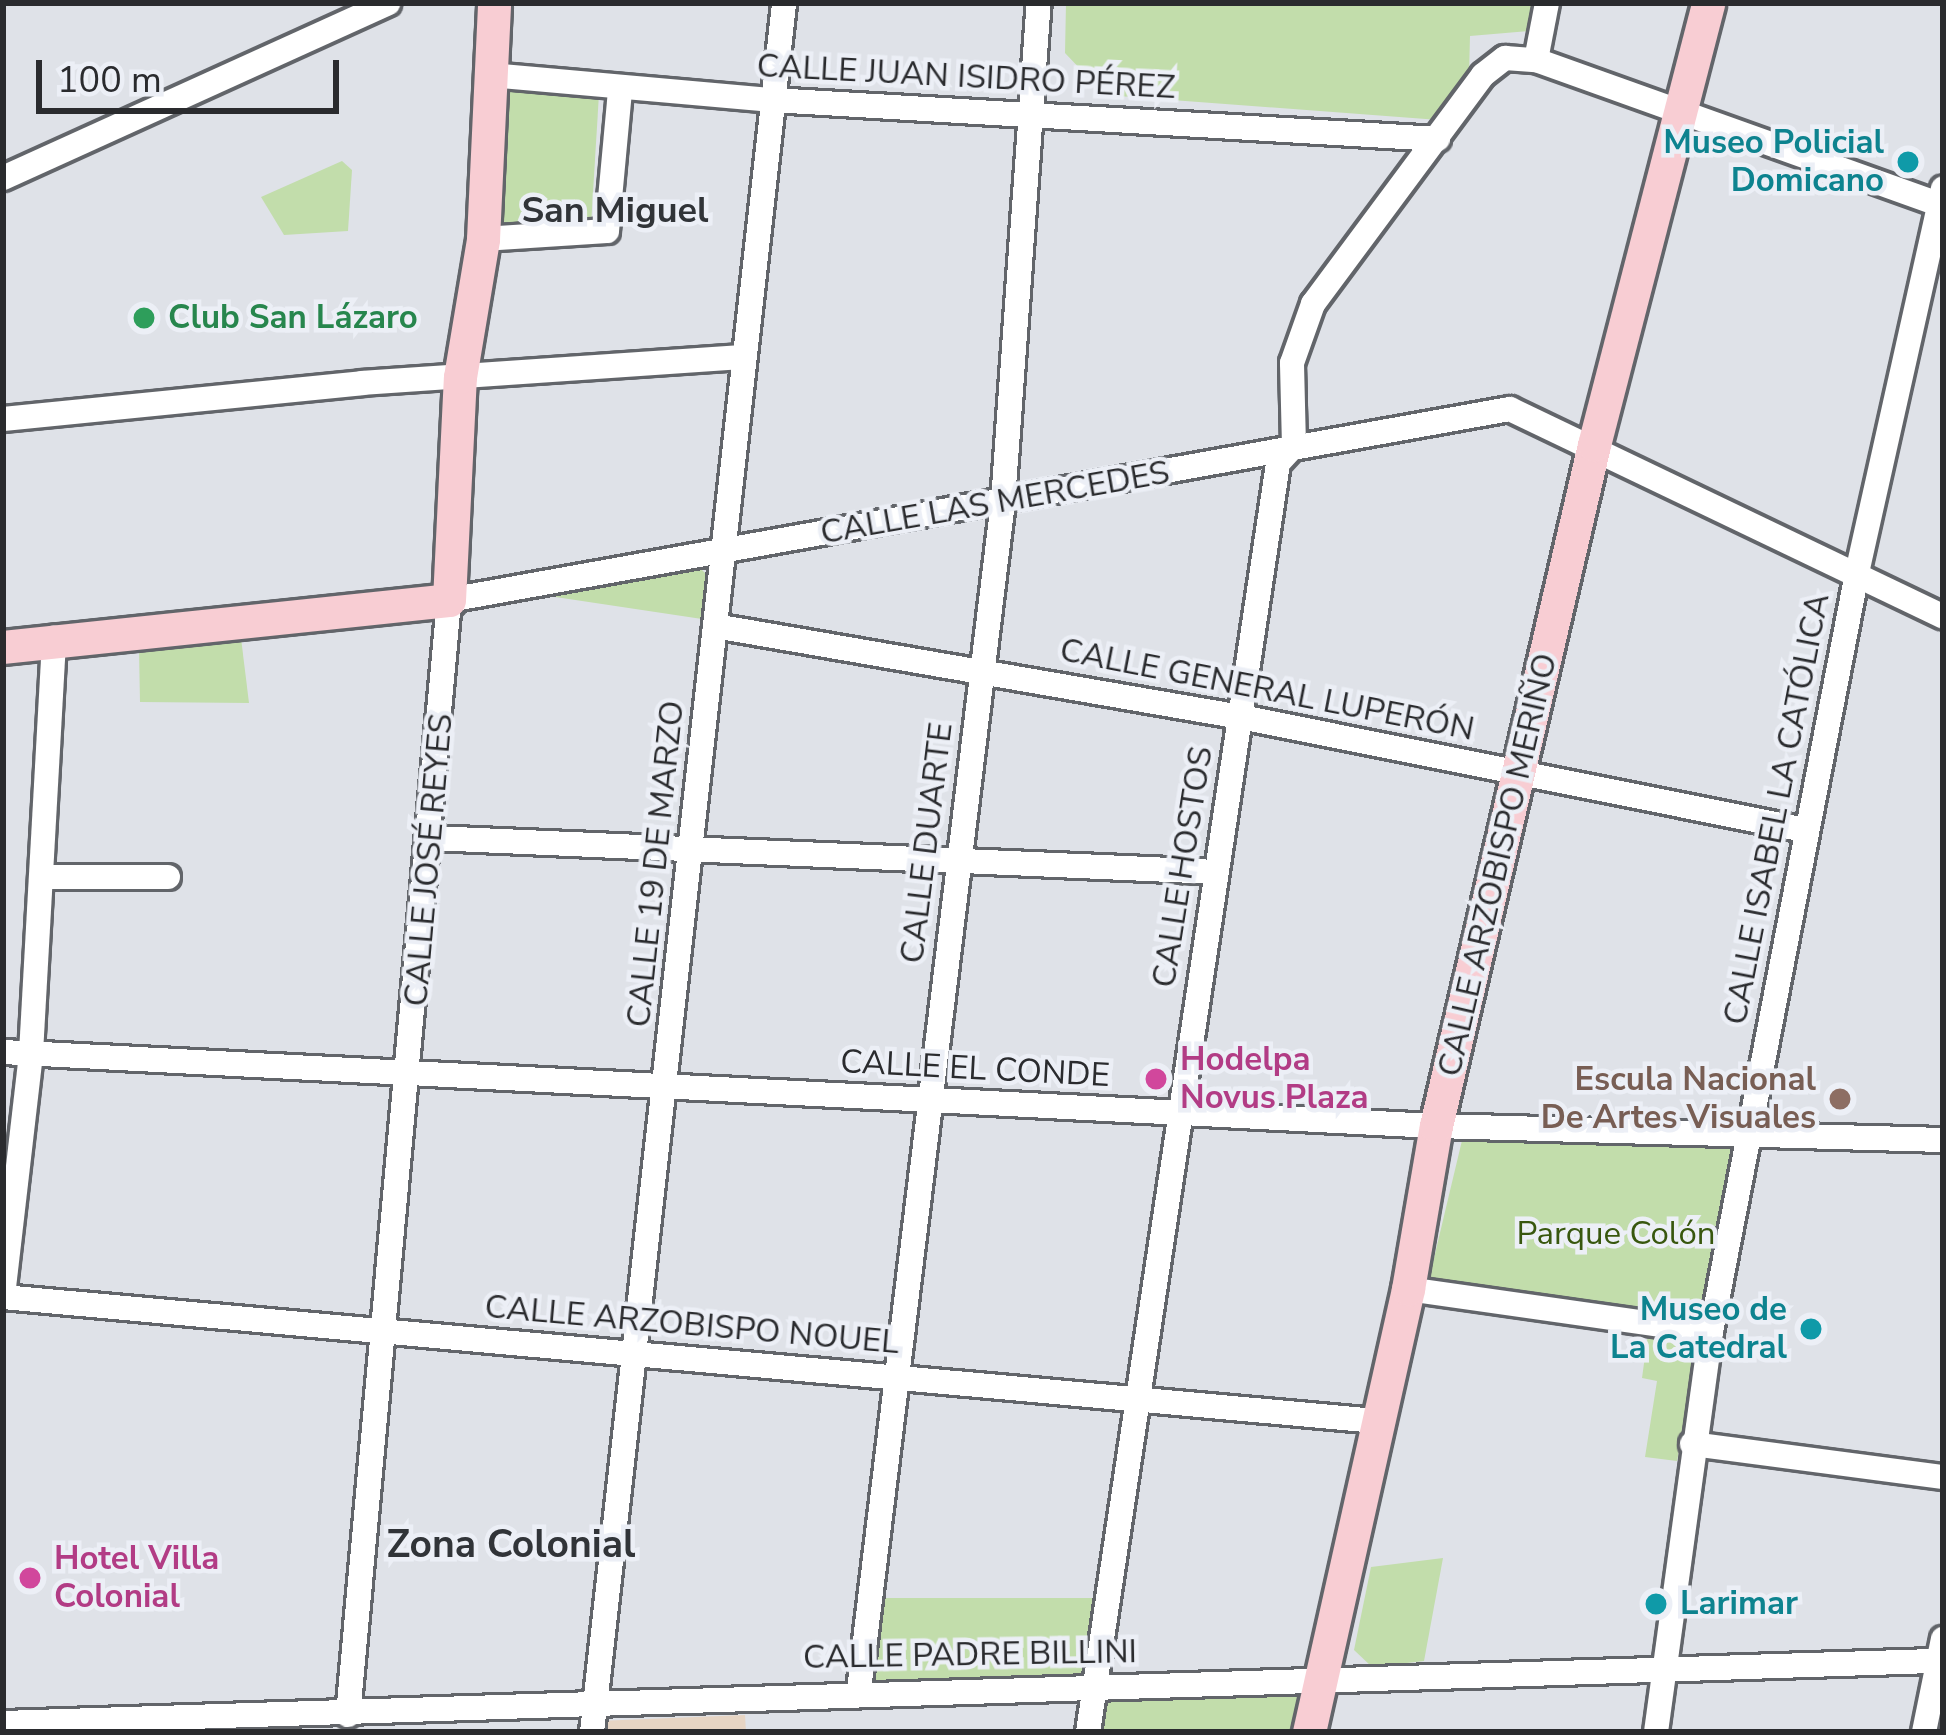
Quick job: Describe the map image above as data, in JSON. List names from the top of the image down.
{
  "streets": {
    "street": [
      "CALLE JUAN ISIDRO PÉREZ",
      "CALLE LAS MERCEDES",
      "CALLE GENERAL LUPERÓN",
      "CALLE ISABEL LA CATÓLICA",
      "CALLE DUARTE",
      "CALLE JOSÉ REYES",
      "CALLE 19 DE MARZO",
      "CALLE ARZOBISPO MERIÑO",
      "CALLE HOSTOS",
      "CALLE EL CONDE",
      "CALLE ARZOBISPO NOUEL",
      "CALLE PADRE BILLINI"
    ]
  },
  "crossings": [
    ["CALLE JUAN ISIDRO PÉREZ", "CALLE DUARTE"],
    ["CALLE JUAN ISIDRO PÉREZ", "CALLE JOSÉ REYES"],
    ["CALLE JUAN ISIDRO PÉREZ", "CALLE 19 DE MARZO"],
    ["CALLE JUAN ISIDRO PÉREZ", "CALLE HOSTOS"],
    ["CALLE LAS MERCEDES", "CALLE ISABEL LA CATÓLICA"],
    ["CALLE LAS MERCEDES", "CALLE DUARTE"],
    ["CALLE LAS MERCEDES", "CALLE JOSÉ REYES"],
    ["CALLE LAS MERCEDES", "CALLE 19 DE MARZO"],
    ["CALLE LAS MERCEDES", "CALLE ARZOBISPO MERIÑO"],
    ["CALLE LAS MERCEDES", "CALLE HOSTOS"],
    ["CALLE GENERAL LUPERÓN", "CALLE ISABEL LA CATÓLICA"],
    ["CALLE GENERAL LUPERÓN", "CALLE DUARTE"],
    ["CALLE GENERAL LUPERÓN", "CALLE 19 DE MARZO"],
    ["CALLE GENERAL LUPERÓN", "CALLE ARZOBISPO MERIÑO"],
    ["CALLE GENERAL LUPERÓN", "CALLE HOSTOS"],
    ["CALLE ISABEL LA CATÓLICA", "CALLE EL CONDE"],
    ["CALLE ISABEL LA CATÓLICA", "CALLE PADRE BILLINI"],
    ["CALLE DUARTE", "CALLE EL CONDE"],
    ["CALLE DUARTE", "CALLE ARZOBISPO NOUEL"],
    ["CALLE DUARTE", "CALLE PADRE BILLINI"],
    ["CALLE JOSÉ REYES", "CALLE EL CONDE"],
    ["CALLE JOSÉ REYES", "CALLE ARZOBISPO NOUEL"],
    ["CALLE JOSÉ REYES", "CALLE PADRE BILLINI"],
    ["CALLE 19 DE MARZO", "CALLE EL CONDE"],
    ["CALLE 19 DE MARZO", "CALLE ARZOBISPO NOUEL"],
    ["CALLE 19 DE MARZO", "CALLE PADRE BILLINI"],
    ["CALLE ARZOBISPO MERIÑO", "CALLE EL CONDE"],
    ["CALLE ARZOBISPO MERIÑO", "CALLE ARZOBISPO NOUEL"],
    ["CALLE ARZOBISPO MERIÑO", "CALLE PADRE BILLINI"],
    ["CALLE HOSTOS", "CALLE EL CONDE"],
    ["CALLE HOSTOS", "CALLE ARZOBISPO NOUEL"],
    ["CALLE HOSTOS", "CALLE PADRE BILLINI"]
  ],
  "districts": ["San Miguel", "Zona Colonial"],
  "parks": ["Parque Colón"],
  "places": [
    "Museo Policial Domicano",
    "Club San Lázaro",
    "Hodelpa Novus Plaza",
    "Escula Nacional De Artes Visuales",
    "Museo de La Catedral",
    "Hotel Villa Colonial",
    "Larimar"
  ],
  "scale_bar": "100 m"
}
